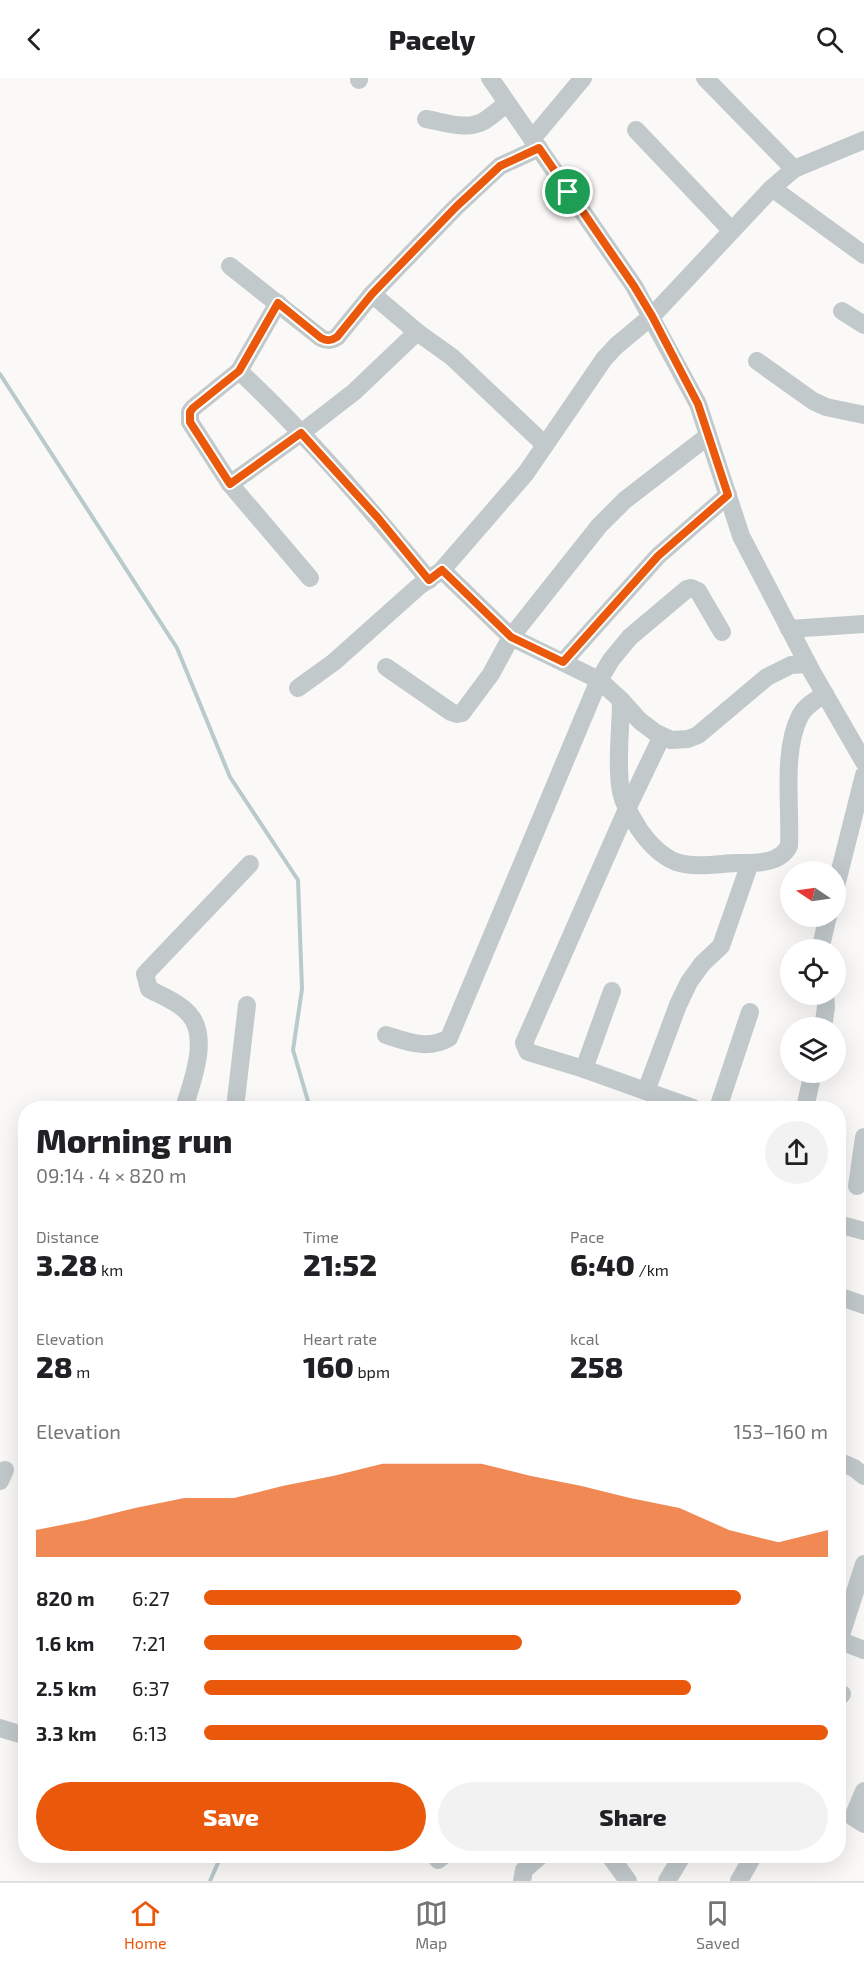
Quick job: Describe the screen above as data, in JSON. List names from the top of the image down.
{
  "north": "left",
  "page": {
    "header": "Pacely",
    "heading": ["Morning run", "09:14 · 4 × 820 m"],
    "stats": [
      ["Distance", "3.28 km"],
      ["Time", "21:52"],
      ["Pace", "6:40 /km"],
      ["Elevation", "28 m"],
      ["Heart rate", "160 bpm"],
      ["kcal", "258"]
    ],
    "chart": ["Elevation", "153–160 m"],
    "list": [
      {
        "name": "820 m",
        "note": "6:27"
      },
      {
        "name": "1.6 km",
        "note": "7:21"
      },
      {
        "name": "2.5 km",
        "note": "6:37"
      },
      {
        "name": "3.3 km",
        "note": "6:13"
      }
    ],
    "buttons": ["Save", "Share"],
    "tabs": ["Home", "Map", "Saved"]
  }
}
